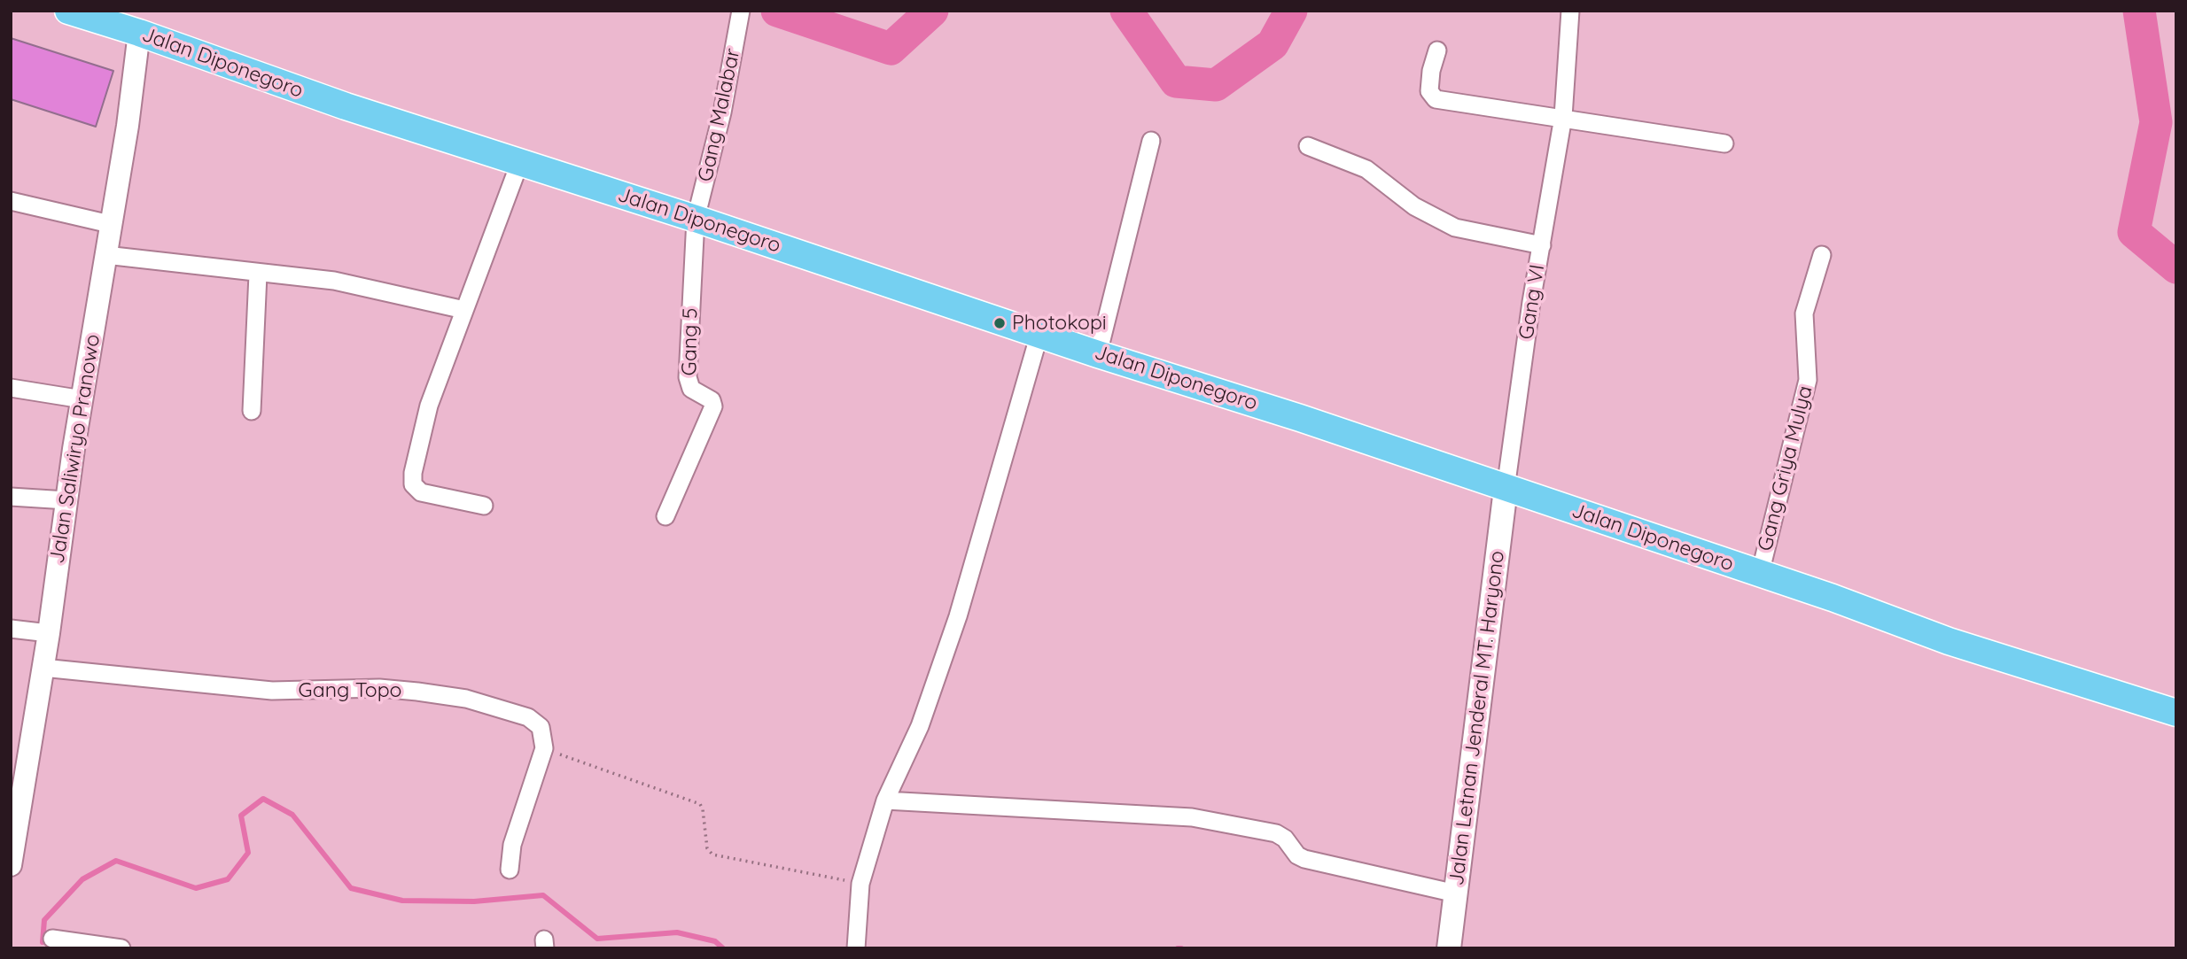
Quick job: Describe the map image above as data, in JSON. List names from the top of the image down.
{
  "streets": {
    "main road": ["Jalan Diponegoro", "Jalan Letnan Jenderal MT. Haryono"],
    "street": [
      "Gang Malabar",
      "Gang VI",
      "Gang 5",
      "Jalan Saliwiryo Pranowo",
      "Gang Griya Mulya",
      "Gang Topo"
    ]
  },
  "crossings": [
    ["Jalan Diponegoro", "Gang Malabar"],
    ["Jalan Diponegoro", "Gang VI"],
    ["Jalan Diponegoro", "Gang 5"],
    ["Jalan Diponegoro", "Jalan Saliwiryo Pranowo"],
    ["Jalan Diponegoro", "Gang Griya Mulya"],
    ["Jalan Diponegoro", "Jalan Letnan Jenderal MT. Haryono"],
    ["Gang Malabar", "Gang 5"],
    ["Gang VI", "Jalan Letnan Jenderal MT. Haryono"],
    ["Jalan Saliwiryo Pranowo", "Gang Topo"]
  ],
  "places": ["Photokopi"]
}
